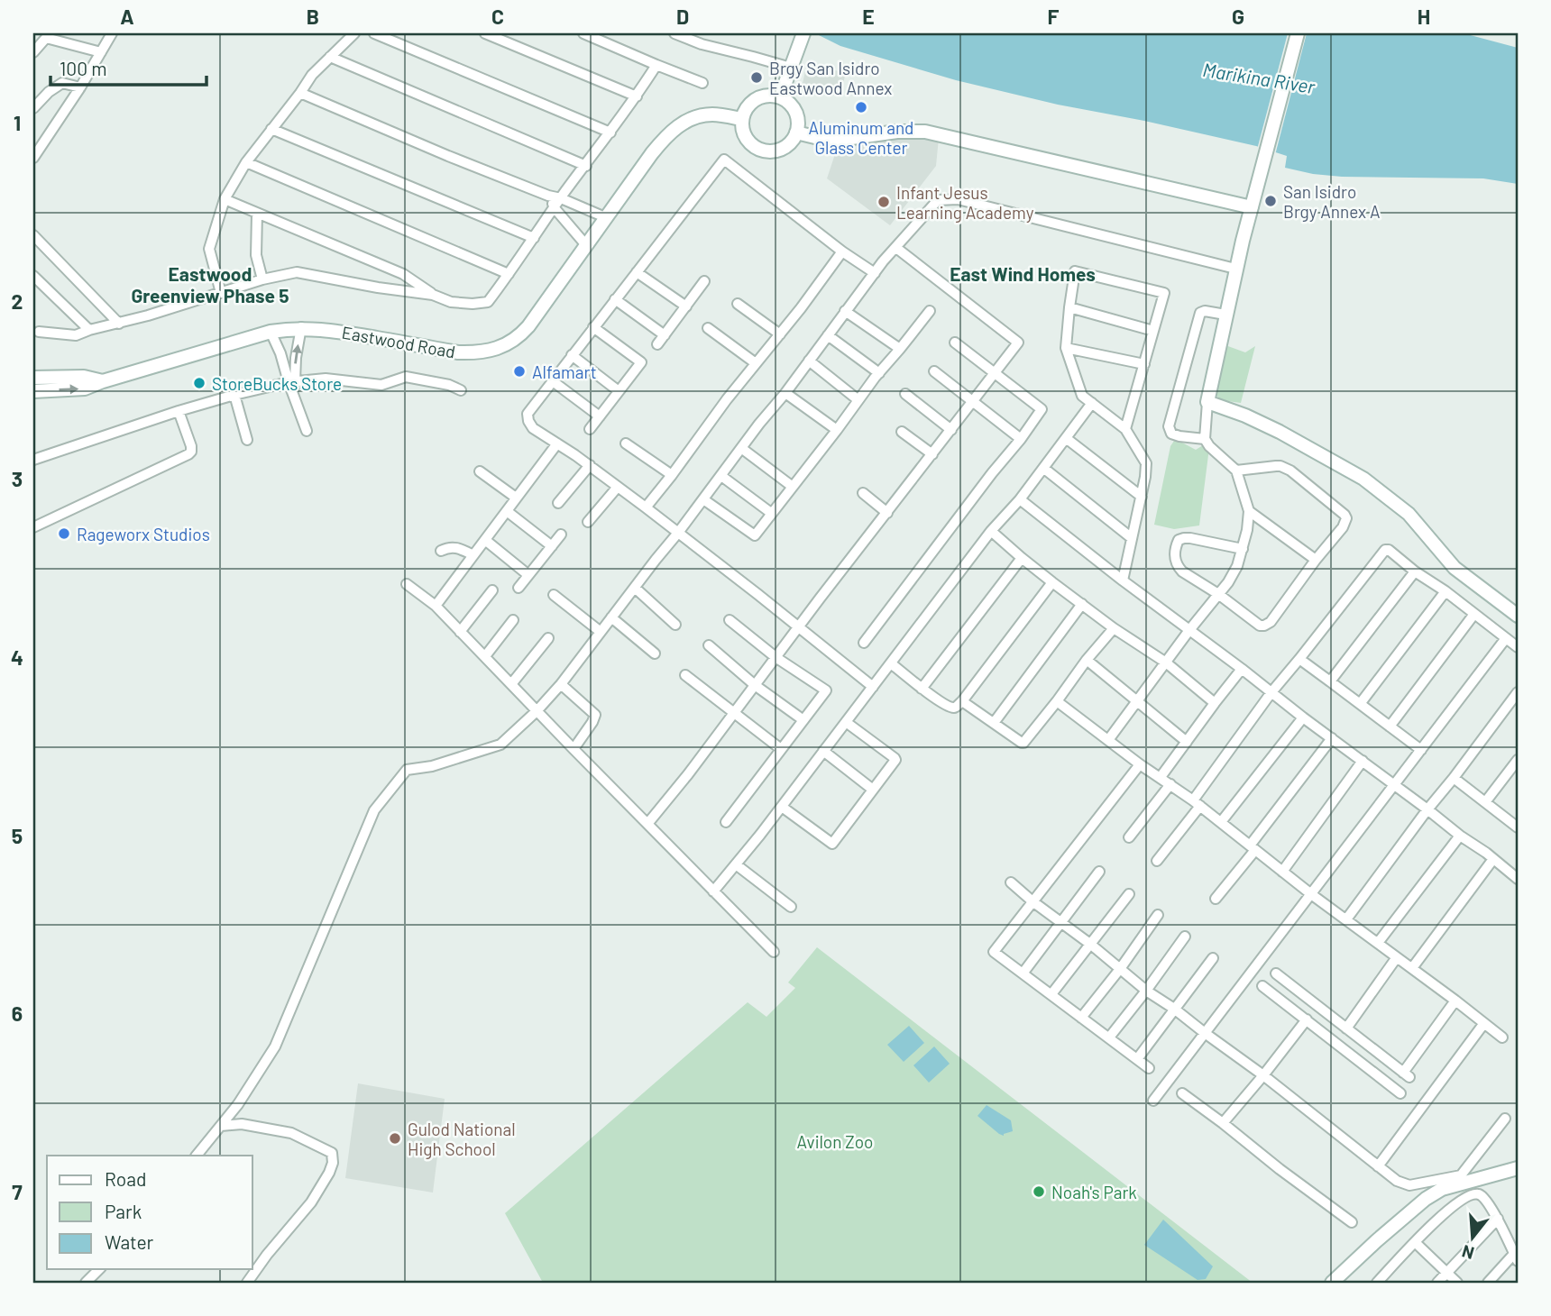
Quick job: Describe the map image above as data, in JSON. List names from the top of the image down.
{
  "streets": {
    "street": ["Eastwood Road"]
  },
  "districts": ["Eastwood Greenview Phase 5", "East Wind Homes"],
  "water": ["Marikina River"],
  "parks": ["Avilon Zoo"],
  "places": [
    "Brgy San Isidro Eastwood Annex",
    "Aluminum and Glass Center",
    "San Isidro Brgy Annex A",
    "Infant Jesus Learning Academy",
    "Alfamart",
    "StoreBucks Store",
    "Rageworx Studios",
    "Gulod National High School",
    "Noah's Park"
  ],
  "legend": ["Road", "Park", "Water"],
  "scale_bar": "100 m",
  "north": "bottom",
  "grid": {
    "columns": [
      "A",
      "B",
      "C",
      "D",
      "E",
      "F",
      "G",
      "H"
    ],
    "rows": [
      "1",
      "2",
      "3",
      "4",
      "5",
      "6",
      "7"
    ]
  }
}
